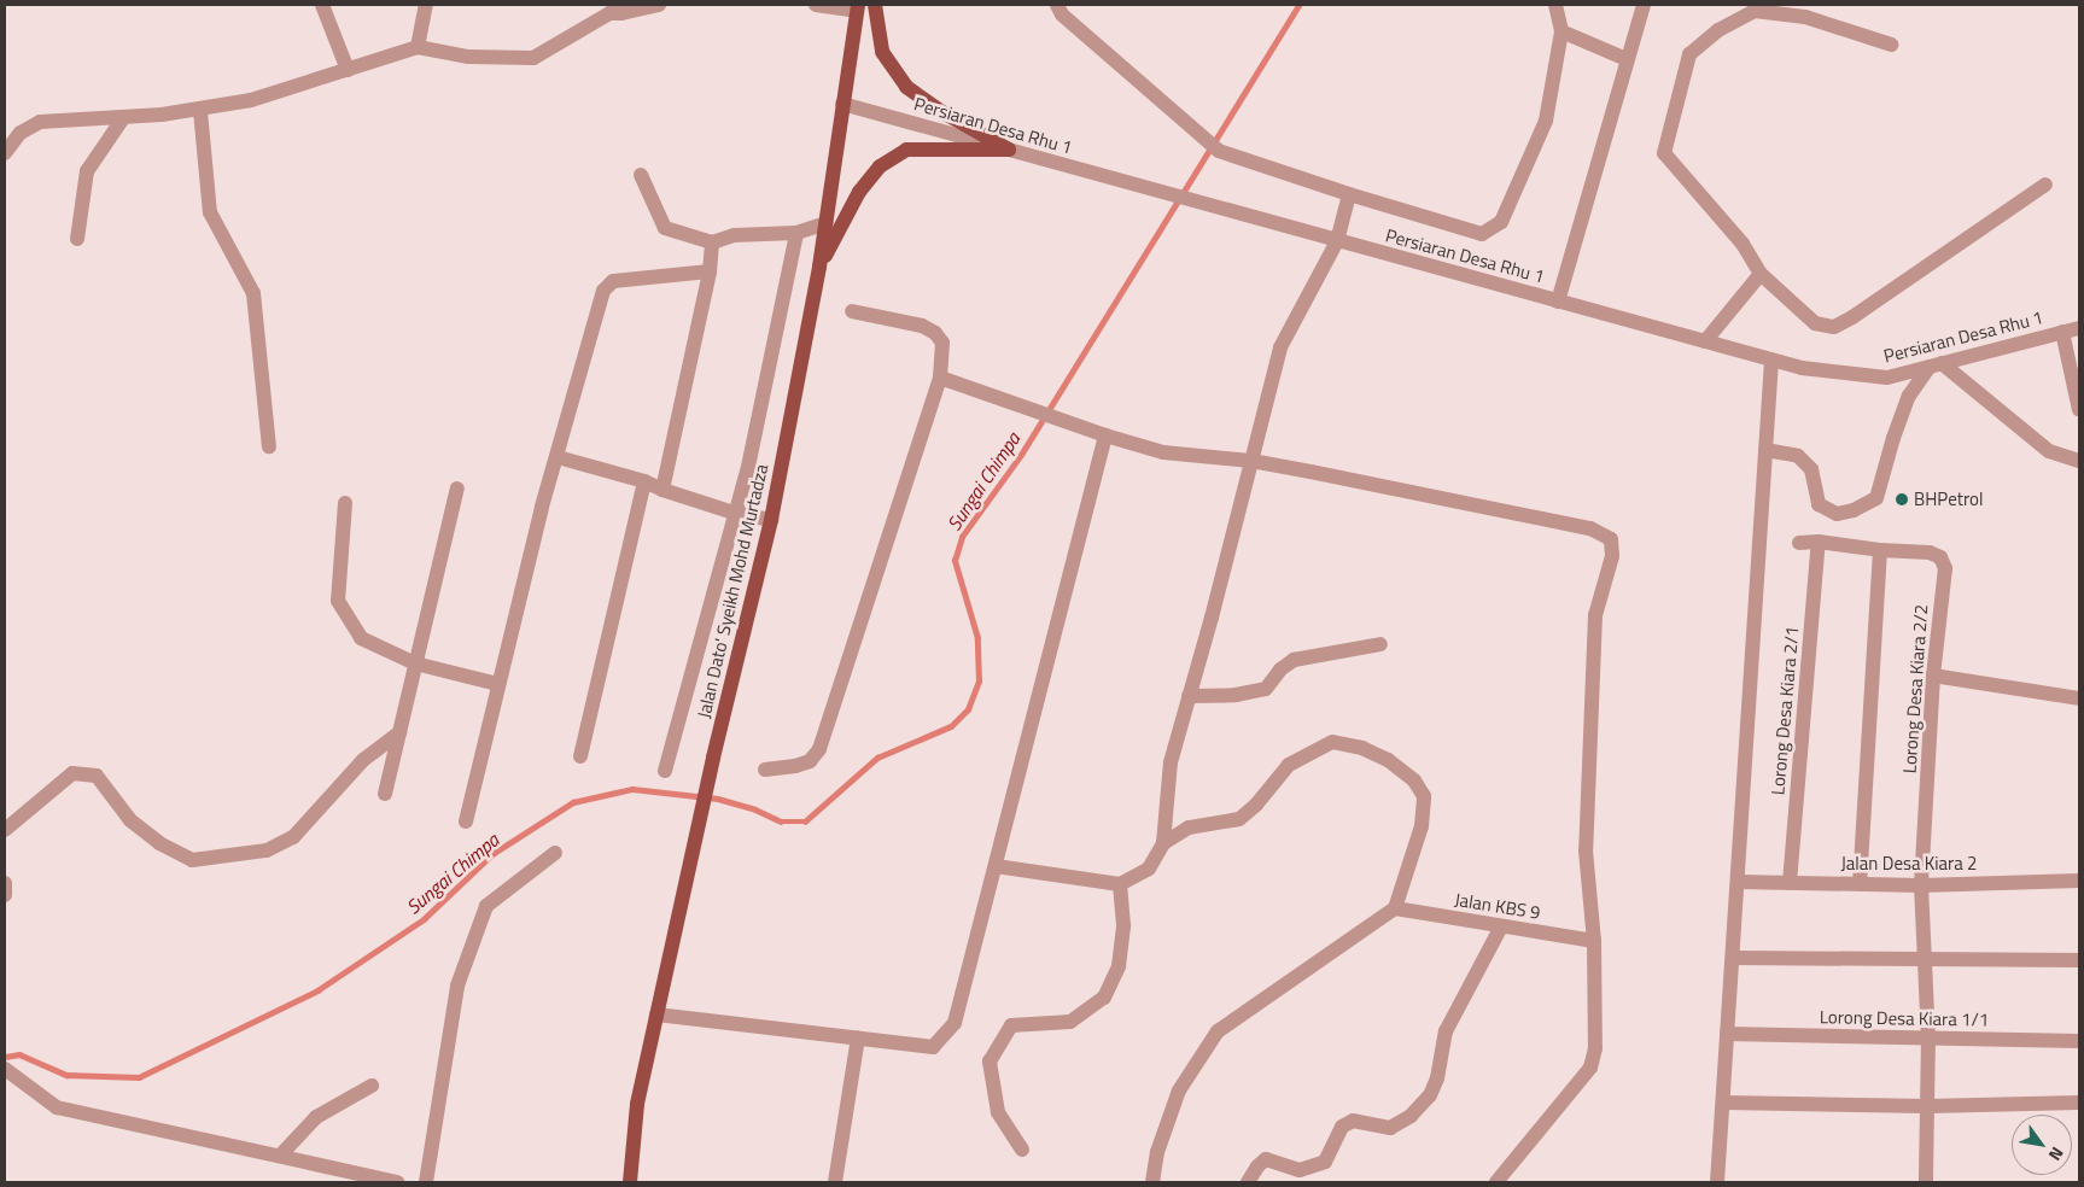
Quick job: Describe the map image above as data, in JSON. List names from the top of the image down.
{
  "streets": {
    "main road": ["Jalan Dato' Syeikh Mohd Murtadza"],
    "street": [
      "Persiaran Desa Rhu 1",
      "Lorong Desa Kiara 2/2",
      "Lorong Desa Kiara 2/1",
      "Jalan Desa Kiara 2",
      "Jalan KBS 9",
      "Lorong Desa Kiara 1/1"
    ]
  },
  "crossings": [
    ["Persiaran Desa Rhu 1", "Jalan Dato' Syeikh Mohd Murtadza"],
    ["Lorong Desa Kiara 2/2", "Lorong Desa Kiara 2/1"],
    ["Lorong Desa Kiara 2/2", "Jalan Desa Kiara 2"],
    ["Lorong Desa Kiara 2/2", "Lorong Desa Kiara 1/1"],
    ["Lorong Desa Kiara 2/1", "Jalan Desa Kiara 2"]
  ],
  "water": ["Sungai Chimpa"],
  "places": ["BHPetrol"],
  "north": "bottom right"
}
